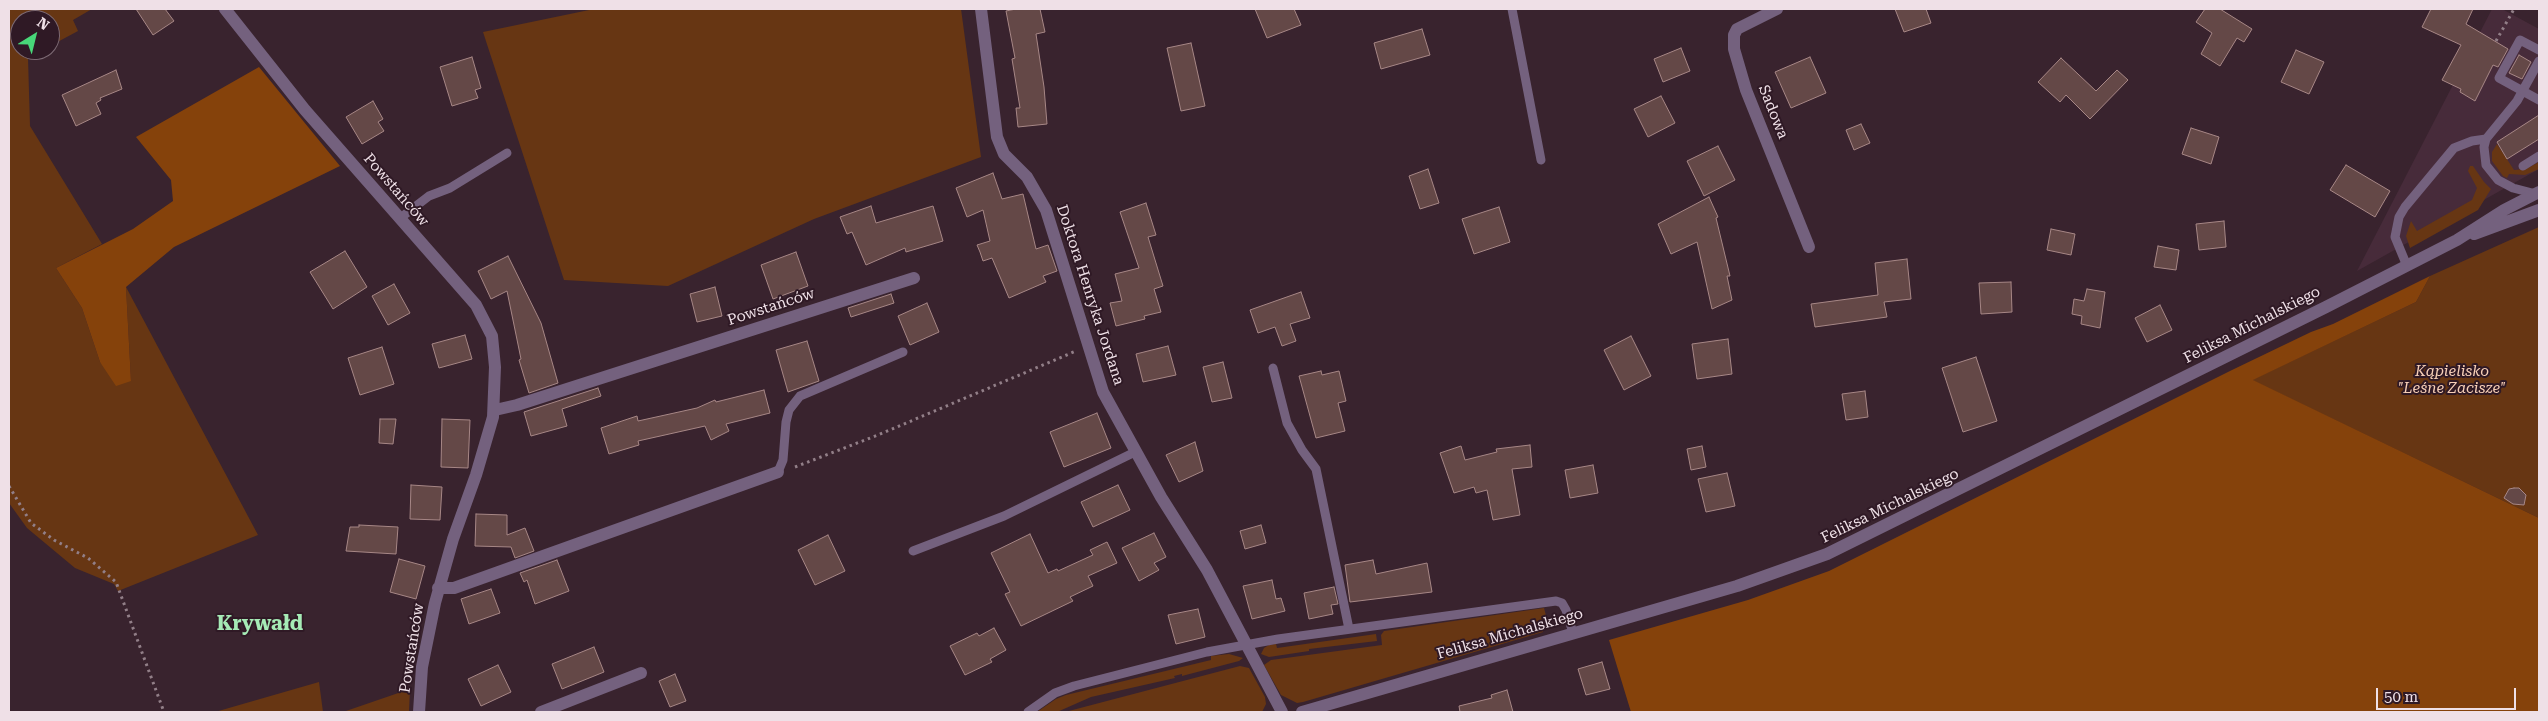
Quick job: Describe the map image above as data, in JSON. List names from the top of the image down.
{
  "streets": {
    "street": [
      "Sadowa",
      "Powstańców",
      "Doktora Henryka Jordana",
      "Feliksa Michalskiego"
    ]
  },
  "districts": ["Krywałd"],
  "parks": ["Kąpielisko \"Leśne Zacisze\""],
  "scale_bar": "50 m",
  "north": "top right"
}
